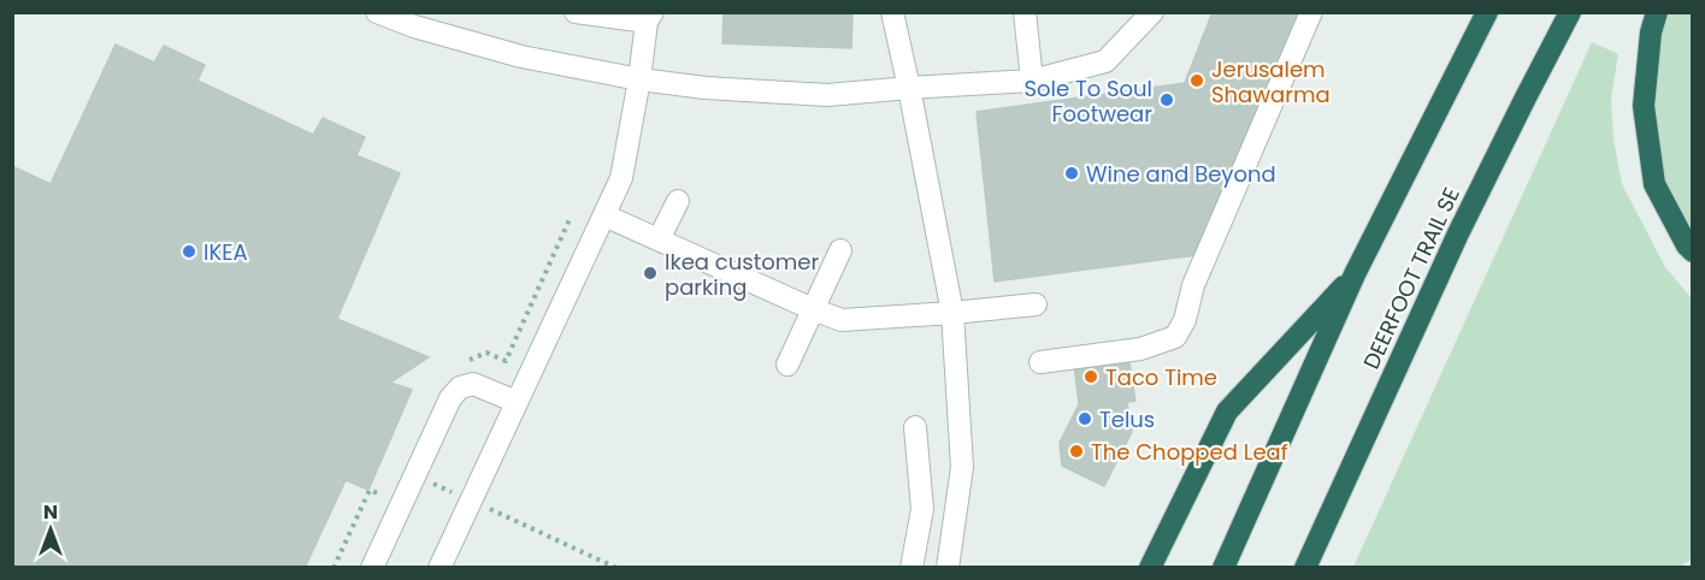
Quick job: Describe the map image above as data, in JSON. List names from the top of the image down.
{
  "streets": {
    "highway": ["DEERFOOT TRAIL SE"]
  },
  "places": [
    "Jerusalem Shawarma",
    "Sole To Soul Footwear",
    "Wine and Beyond",
    "IKEA",
    "Ikea customer parking",
    "Taco Time",
    "Telus",
    "The Chopped Leaf"
  ],
  "north": "top"
}
